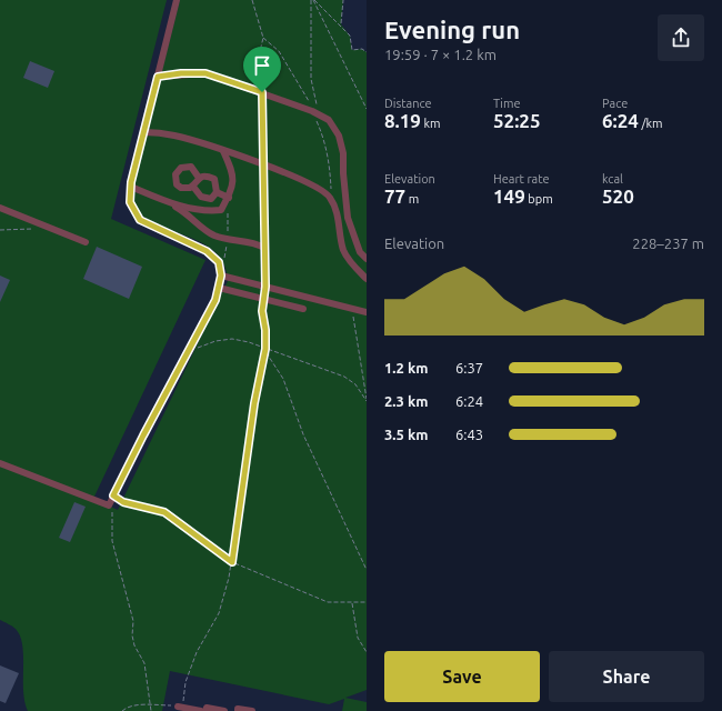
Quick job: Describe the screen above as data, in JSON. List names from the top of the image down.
{
  "page": {
    "heading": ["Evening run", "19:59 · 7 × 1.2 km"],
    "stats": [
      ["Distance", "8.19 km"],
      ["Time", "52:25"],
      ["Pace", "6:24 /km"],
      ["Elevation", "77 m"],
      ["Heart rate", "149 bpm"],
      ["kcal", "520"]
    ],
    "chart": ["Elevation", "228–237 m"],
    "list": [
      {
        "name": "1.2 km",
        "note": "6:37"
      },
      {
        "name": "2.3 km",
        "note": "6:24"
      },
      {
        "name": "3.5 km",
        "note": "6:43"
      }
    ],
    "buttons": ["Save", "Share"]
  }
}
